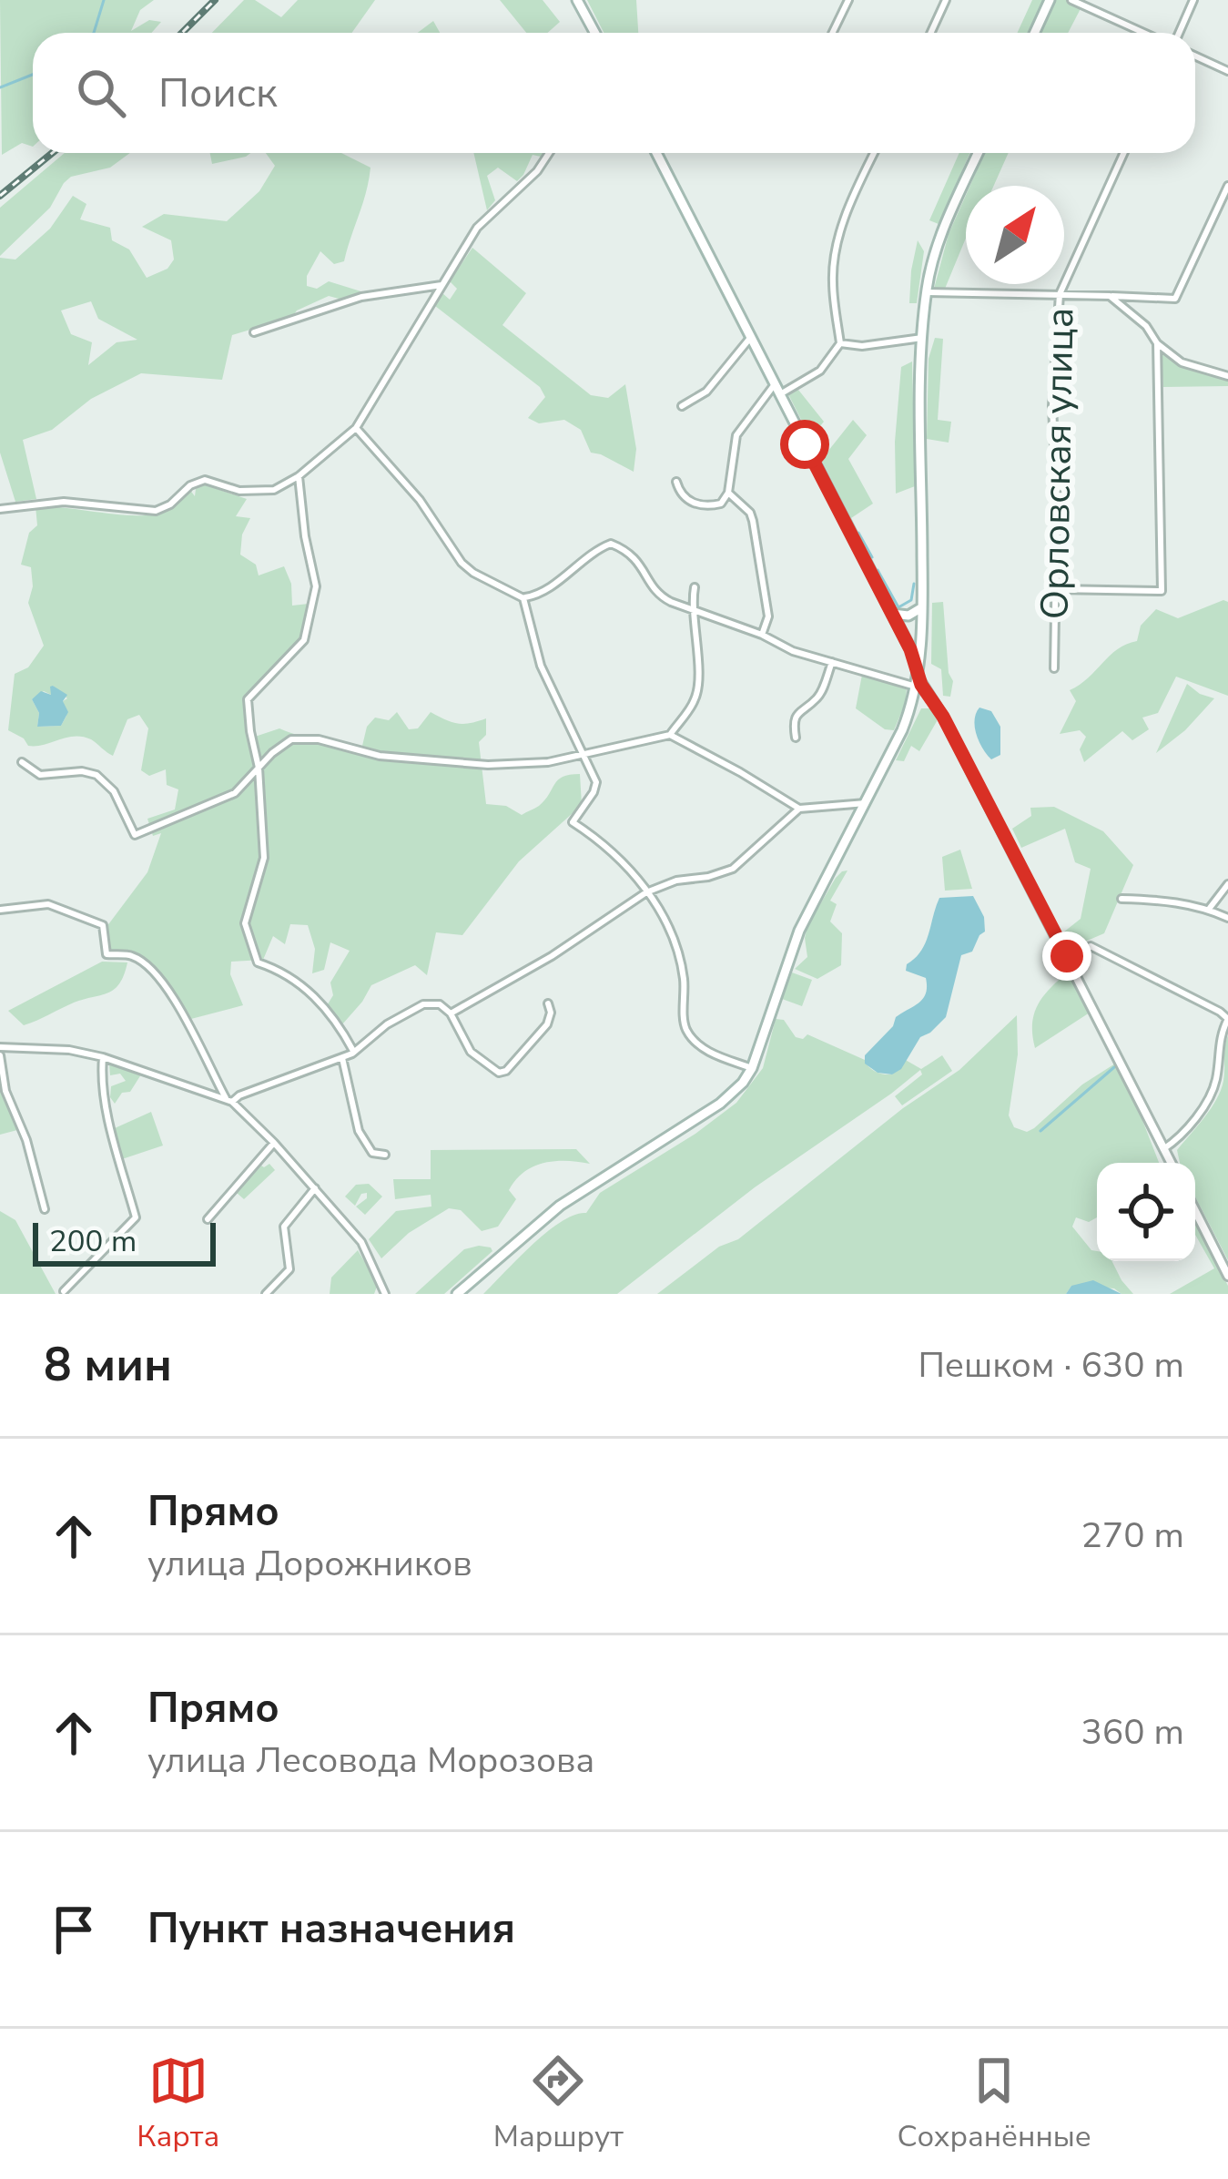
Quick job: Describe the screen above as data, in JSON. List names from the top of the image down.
{
  "streets": {
    "street": ["Орловская улица"]
  },
  "scale_bar": "200 m",
  "north": "top right",
  "page": {
    "search": "Поиск",
    "scale": "200 m",
    "heading": ["8 мин", "Пешком · 630 m"],
    "list": [
      ["Прямо", "улица Дорожников", "270 m"],
      ["Прямо", "улица Лесовода Морозова", "360 m"],
      "Пункт назначения"
    ],
    "nav": ["Карта", "Маршрут", "Сохранённые"]
  }
}
